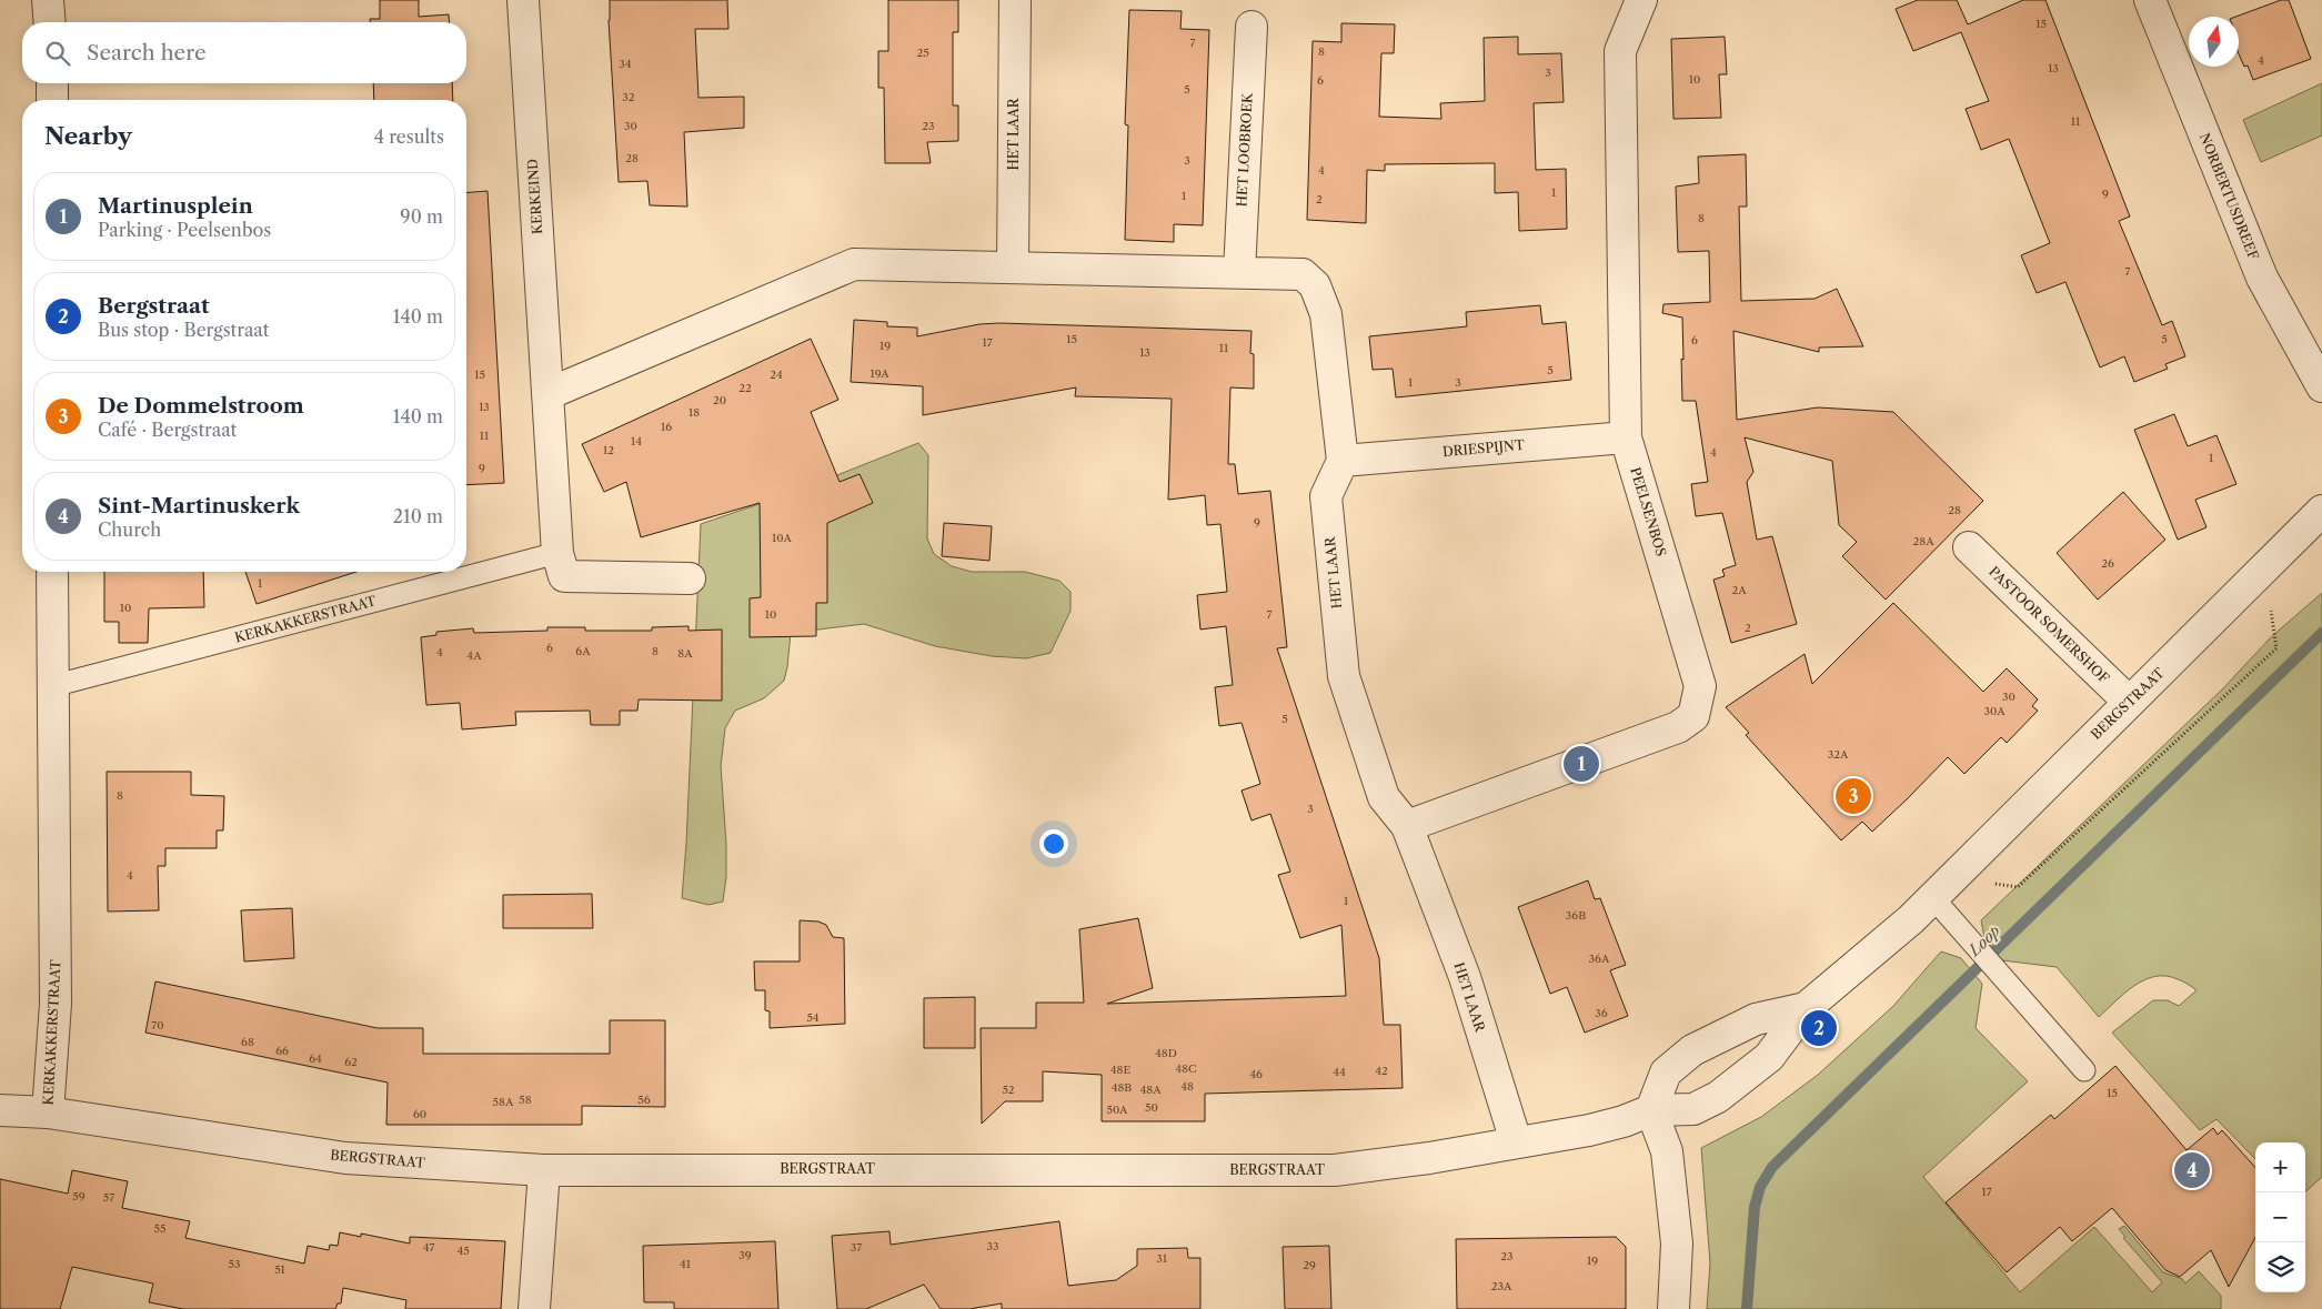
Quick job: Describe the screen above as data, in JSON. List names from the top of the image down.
{
  "streets": {
    "street": [
      "HET LAAR",
      "HET LOOBROEK",
      "KERKEIND",
      "NORBERTUSDREEF",
      "DRIESPIJNT",
      "PEELSENBOS",
      "KERKAKKERSTRAAT",
      "PASTOOR SOMERSHOF",
      "BERGSTRAAT"
    ]
  },
  "crossings": [
    ["HET LAAR", "DRIESPIJNT"],
    ["HET LAAR", "PEELSENBOS"],
    ["HET LAAR", "BERGSTRAAT"],
    ["KERKEIND", "KERKAKKERSTRAAT"],
    ["DRIESPIJNT", "PEELSENBOS"],
    ["KERKAKKERSTRAAT", "BERGSTRAAT"],
    ["PASTOOR SOMERSHOF", "BERGSTRAAT"]
  ],
  "water": ["Loop"],
  "house_numbers": [
    "15",
    "7",
    "8",
    "25",
    "4",
    "34",
    "13",
    "3",
    "10",
    "6",
    "5",
    "32",
    "11",
    "30",
    "23",
    "28",
    "3",
    "4",
    "1",
    "9",
    "1",
    "2",
    "8",
    "7",
    "15",
    "5",
    "6",
    "17",
    "19",
    "11",
    "13",
    "5",
    "19A",
    "15",
    "24",
    "1",
    "3",
    "22",
    "20",
    "13",
    "18",
    "16",
    "11",
    "14",
    "12",
    "4",
    "1",
    "9",
    "28",
    "9",
    "10A",
    "28A",
    "26",
    "1",
    "2A",
    "10",
    "10",
    "7",
    "2",
    "6",
    "6A",
    "8",
    "4",
    "8A",
    "4A",
    "30",
    "30A",
    "5",
    "32A",
    "8",
    "3",
    "4",
    "1",
    "36B",
    "36A",
    "36",
    "54",
    "70",
    "68",
    "66",
    "48D",
    "64",
    "62",
    "48C",
    "48E",
    "42",
    "44",
    "46",
    "48",
    "48B",
    "52",
    "48A",
    "15",
    "58",
    "56",
    "58A",
    "50",
    "50A",
    "60",
    "17",
    "59",
    "57",
    "55",
    "33",
    "47",
    "37",
    "45",
    "39",
    "23",
    "31",
    "19",
    "53",
    "41",
    "29",
    "51",
    "23A"
  ],
  "north": "top",
  "page": {
    "search": "Search here",
    "heading": ["Nearby", "4 results"],
    "list": [
      {
        "mark": "1",
        "name": "Martinusplein",
        "note": "Parking · Peelsenbos",
        "value": "90 m"
      },
      {
        "mark": "2",
        "name": "Bergstraat",
        "note": "Bus stop · Bergstraat",
        "value": "140 m"
      },
      {
        "mark": "3",
        "name": "De Dommelstroom",
        "note": "Café · Bergstraat",
        "value": "140 m"
      },
      {
        "mark": "4",
        "name": "Sint-Martinuskerk",
        "note": "Church",
        "value": "210 m"
      }
    ],
    "pins": [
      "1",
      "3",
      "2",
      "4"
    ],
    "map_buttons": ["+", "−"]
  }
}
